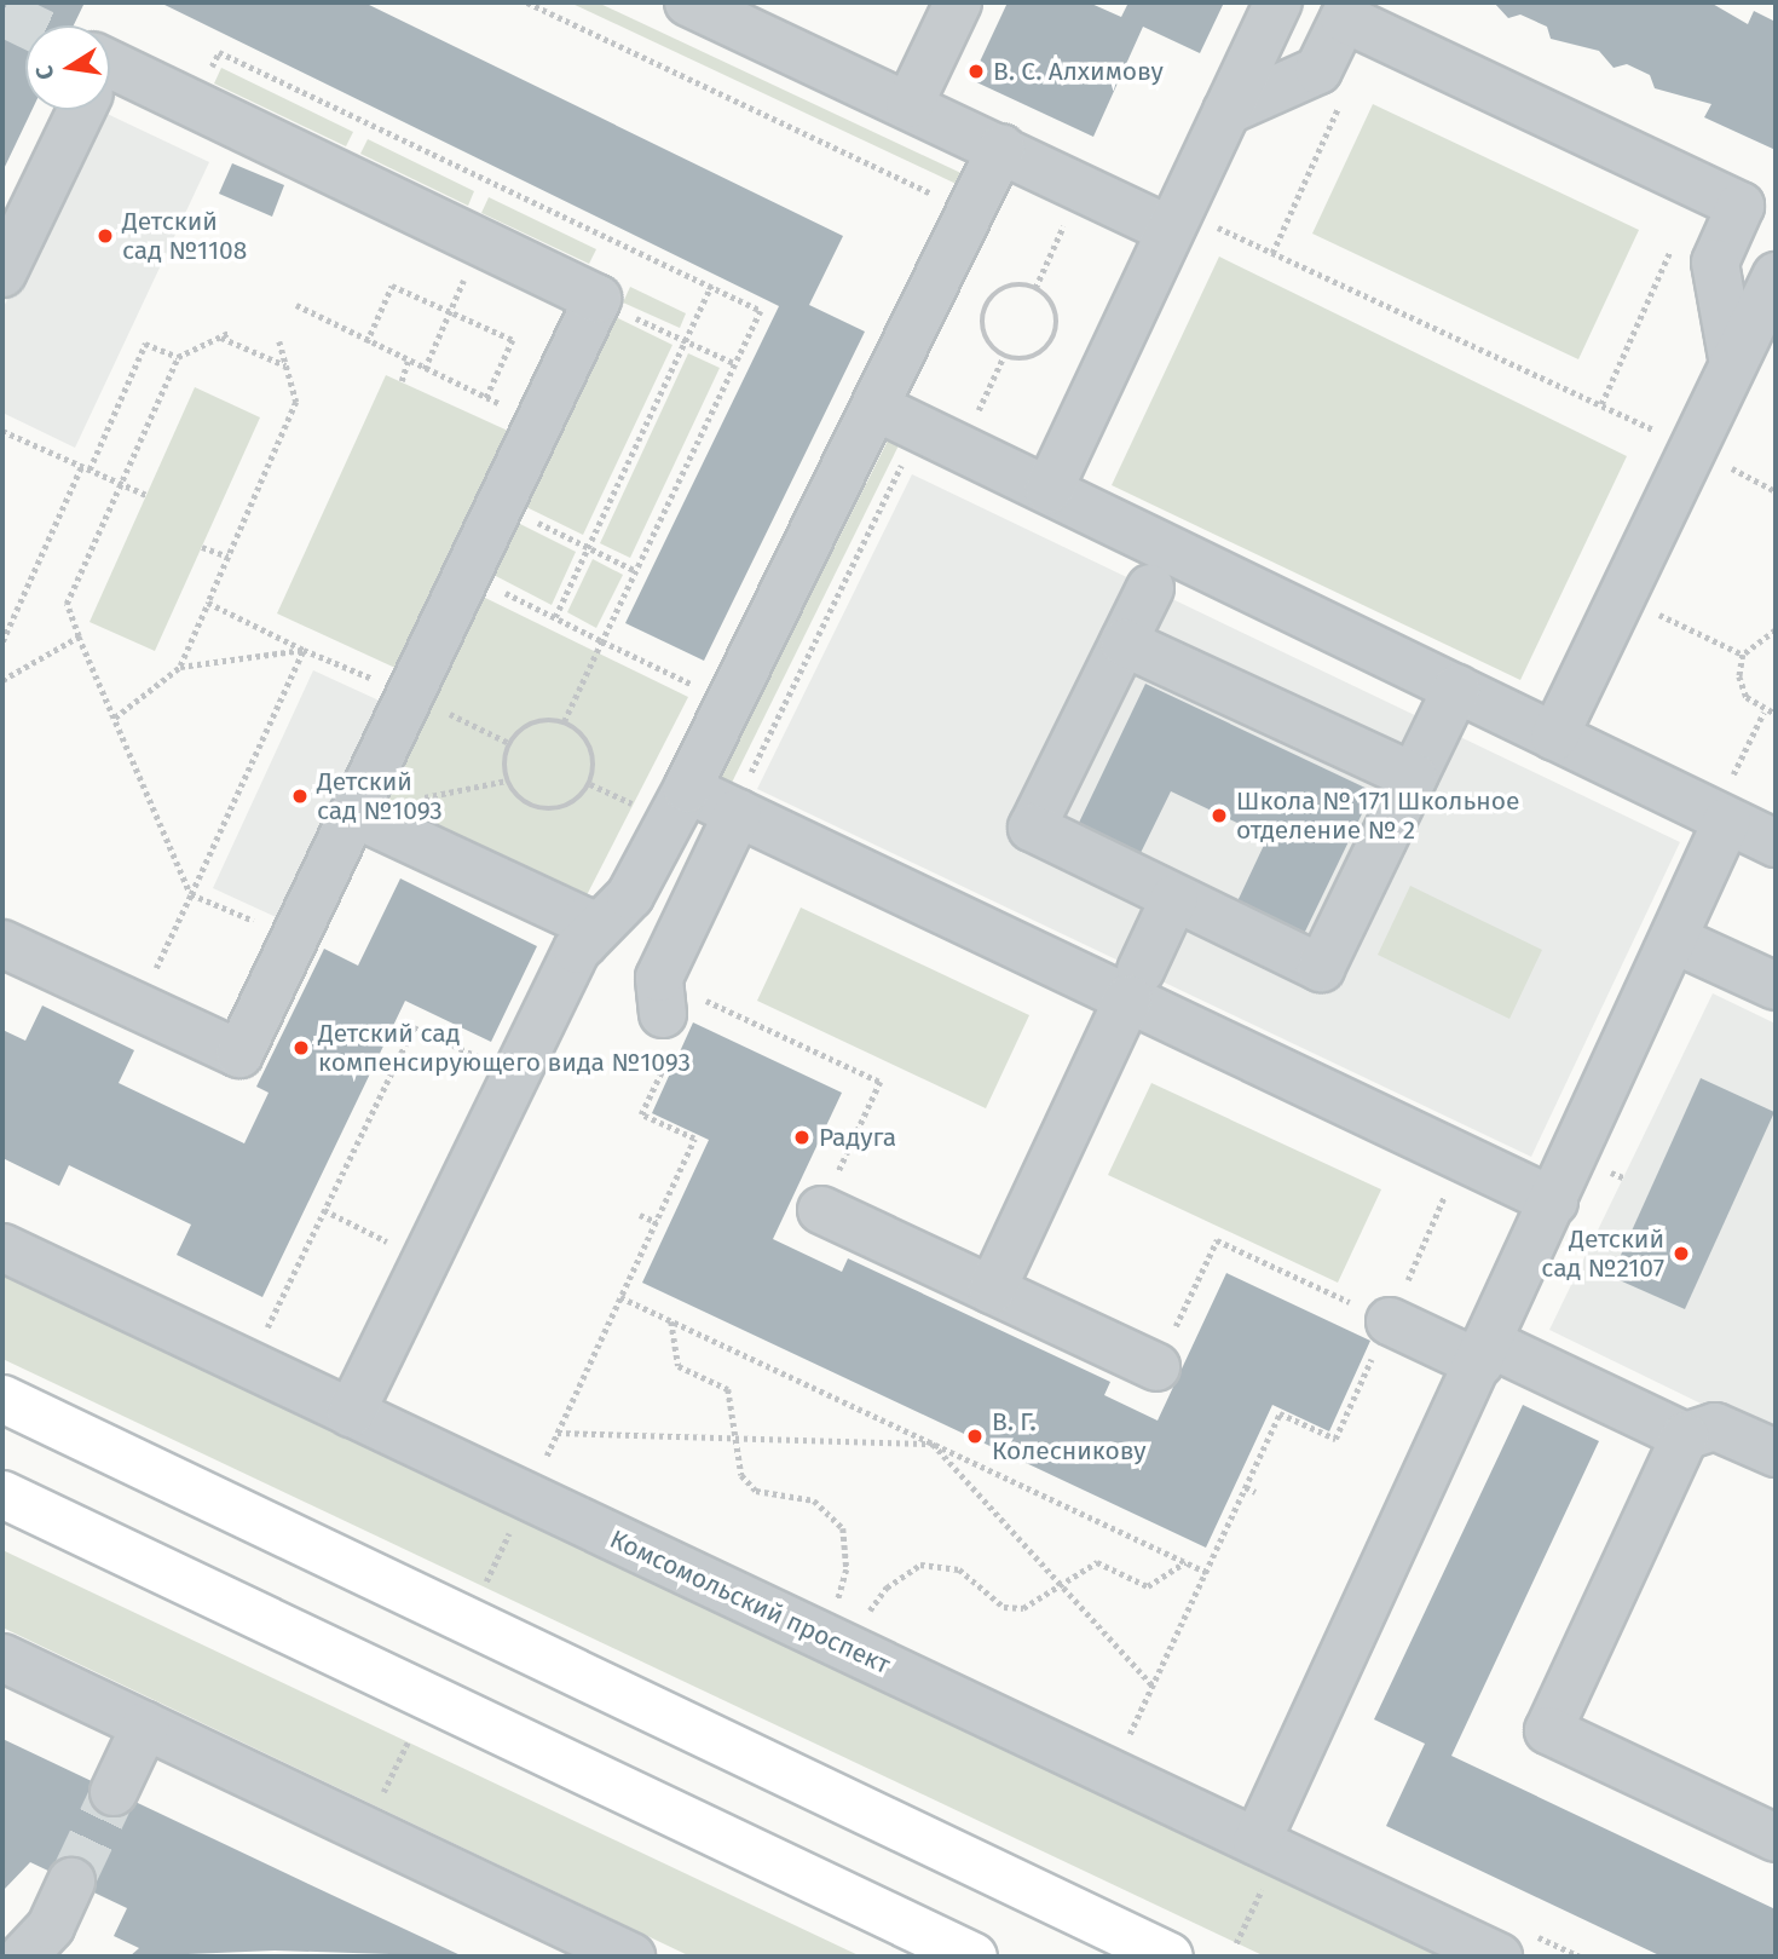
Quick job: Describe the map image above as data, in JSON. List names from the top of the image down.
{
  "streets": {
    "street": ["Комсомольский проспект"]
  },
  "places": [
    "В. С. Алхимову",
    "Детский сад №1108",
    "Детский сад №1093",
    "Школа № 171 Школьное отделение № 2",
    "Детский сад компенсирующего вида №1093",
    "Радуга",
    "Детский сад №2107",
    "В. Г. Колесникову"
  ],
  "north": "left"
}
